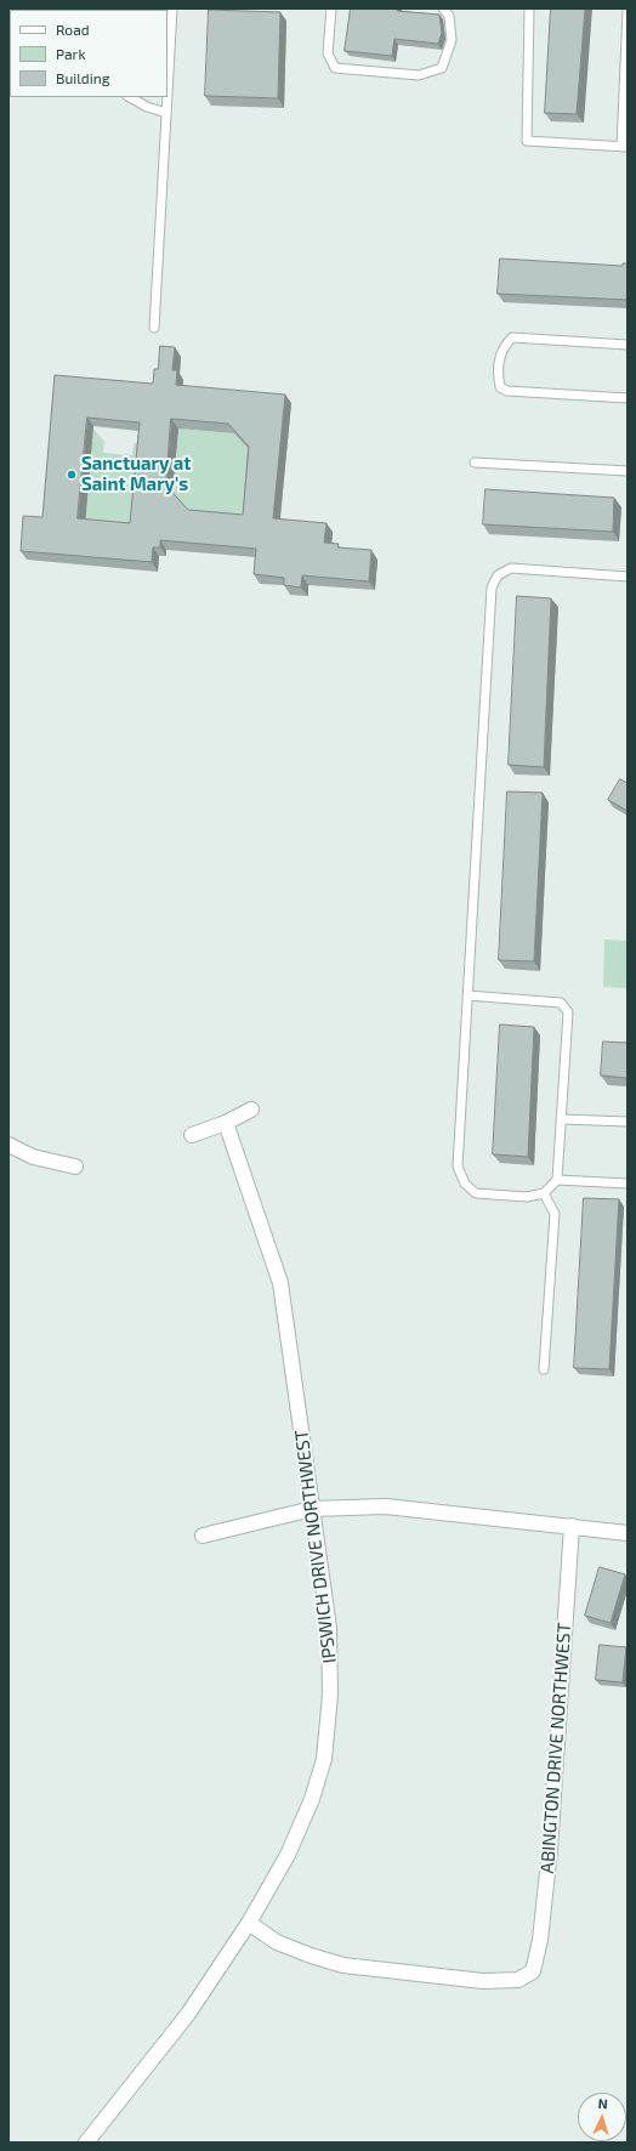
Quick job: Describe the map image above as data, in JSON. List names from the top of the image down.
{
  "streets": {
    "street": ["IPSWICH DRIVE NORTHWEST", "ABINGTON DRIVE NORTHWEST"]
  },
  "crossings": [
    ["IPSWICH DRIVE NORTHWEST", "ABINGTON DRIVE NORTHWEST"]
  ],
  "places": ["Sanctuary at Saint Mary's"],
  "legend": ["Road", "Park", "Building"],
  "north": "top"
}
